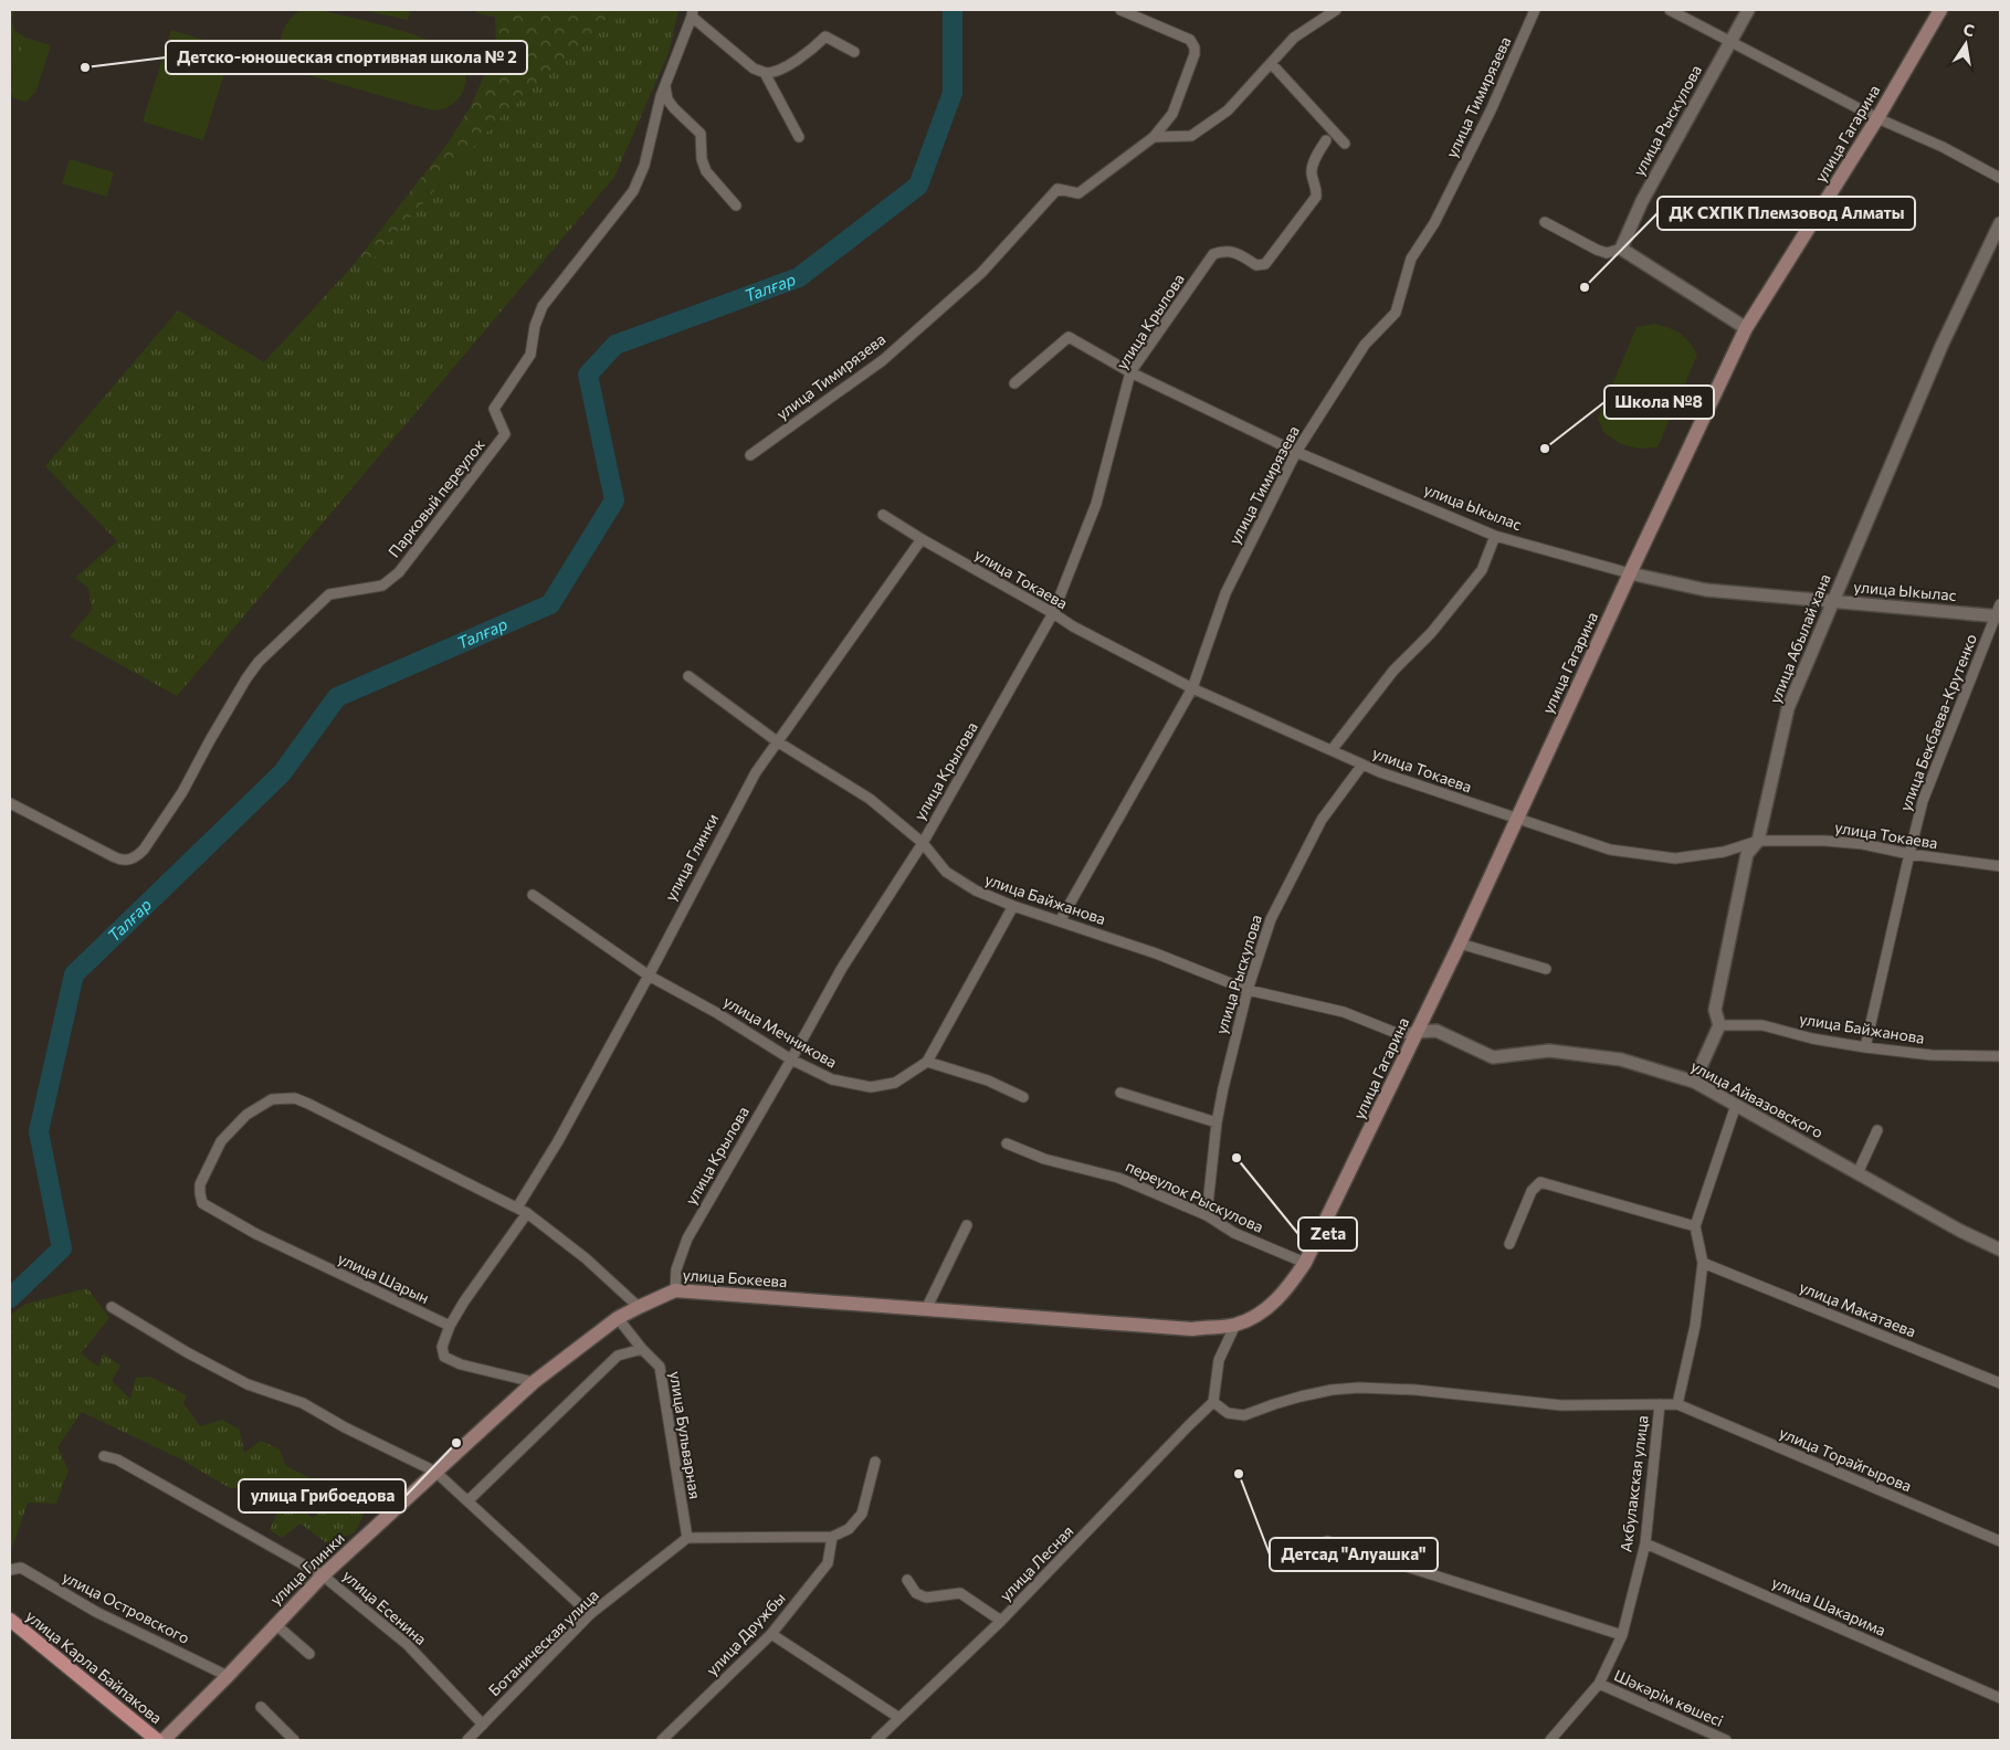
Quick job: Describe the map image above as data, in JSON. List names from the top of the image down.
{
  "streets": {
    "main road": [
      "улица Гагарина",
      "улица Глинки",
      "улица Бокеева",
      "улица Карла Байпакова"
    ],
    "street": [
      "улица Тимирязева",
      "улица Рыскулова",
      "улица Крылова",
      "Парковый переулок",
      "улица Ыкылас",
      "улица Токаева",
      "улица Абылай хана",
      "улица Бекбаева-Крутенко",
      "улица Байжанова",
      "улица Мечникова",
      "улица Айвазовского",
      "переулок Рыскулова",
      "улица Шарын",
      "улица Макатаева",
      "улица Бульварная",
      "улица Торайгырова",
      "Акбулакская улица",
      "улица Лесная",
      "улица Шакарима",
      "улица Островского",
      "улица Есенина",
      "улица Дружбы",
      "Ботаническая улица",
      "Шәкәрім көшесі"
    ]
  },
  "crossings": [
    ["улица Тимирязева", "улица Ыкылас"],
    ["улица Тимирязева", "улица Токаева"],
    ["улица Тимирязева", "улица Байжанова"],
    ["улица Рыскулова", "улица Токаева"],
    ["улица Рыскулова", "улица Байжанова"],
    ["улица Рыскулова", "переулок Рыскулова"],
    ["улица Гагарина", "улица Ыкылас"],
    ["улица Гагарина", "улица Токаева"],
    ["улица Гагарина", "улица Байжанова"],
    ["улица Гагарина", "улица Айвазовского"],
    ["улица Гагарина", "переулок Рыскулова"],
    ["улица Гагарина", "улица Бокеева"],
    ["улица Крылова", "улица Ыкылас"],
    ["улица Крылова", "улица Токаева"],
    ["улица Крылова", "улица Байжанова"],
    ["улица Крылова", "улица Мечникова"],
    ["улица Крылова", "улица Бокеева"],
    ["улица Ыкылас", "улица Абылай хана"],
    ["улица Ыкылас", "улица Бекбаева-Крутенко"],
    ["улица Токаева", "улица Абылай хана"],
    ["улица Токаева", "улица Бекбаева-Крутенко"],
    ["улица Токаева", "улица Глинки"],
    ["улица Абылай хана", "улица Байжанова"],
    ["улица Абылай хана", "улица Айвазовского"],
    ["улица Бекбаева-Крутенко", "улица Байжанова"],
    ["улица Глинки", "улица Байжанова"],
    ["улица Глинки", "улица Мечникова"],
    ["улица Глинки", "улица Шарын"],
    ["улица Глинки", "улица Бокеева"],
    ["улица Глинки", "улица Бульварная"],
    ["улица Глинки", "улица Островского"],
    ["улица Глинки", "улица Есенина"],
    ["улица Байжанова", "улица Мечникова"],
    ["улица Байжанова", "улица Айвазовского"],
    ["улица Бульварная", "Ботаническая улица"],
    ["улица Торайгырова", "Акбулакская улица"],
    ["улица Торайгырова", "улица Лесная"],
    ["Акбулакская улица", "улица Шакарима"],
    ["Акбулакская улица", "Шәкәрім көшесі"],
    ["улица Есенина", "Ботаническая улица"]
  ],
  "water": ["Талғар"],
  "places": [
    "Детско-юношеская спортивная школа № 2",
    "ДК СХПК Племзовод Алматы",
    "Школа №8",
    "Zeta",
    "улица Грибоедова",
    "Детсад \"Алуашка\""
  ],
  "north": "top"
}
